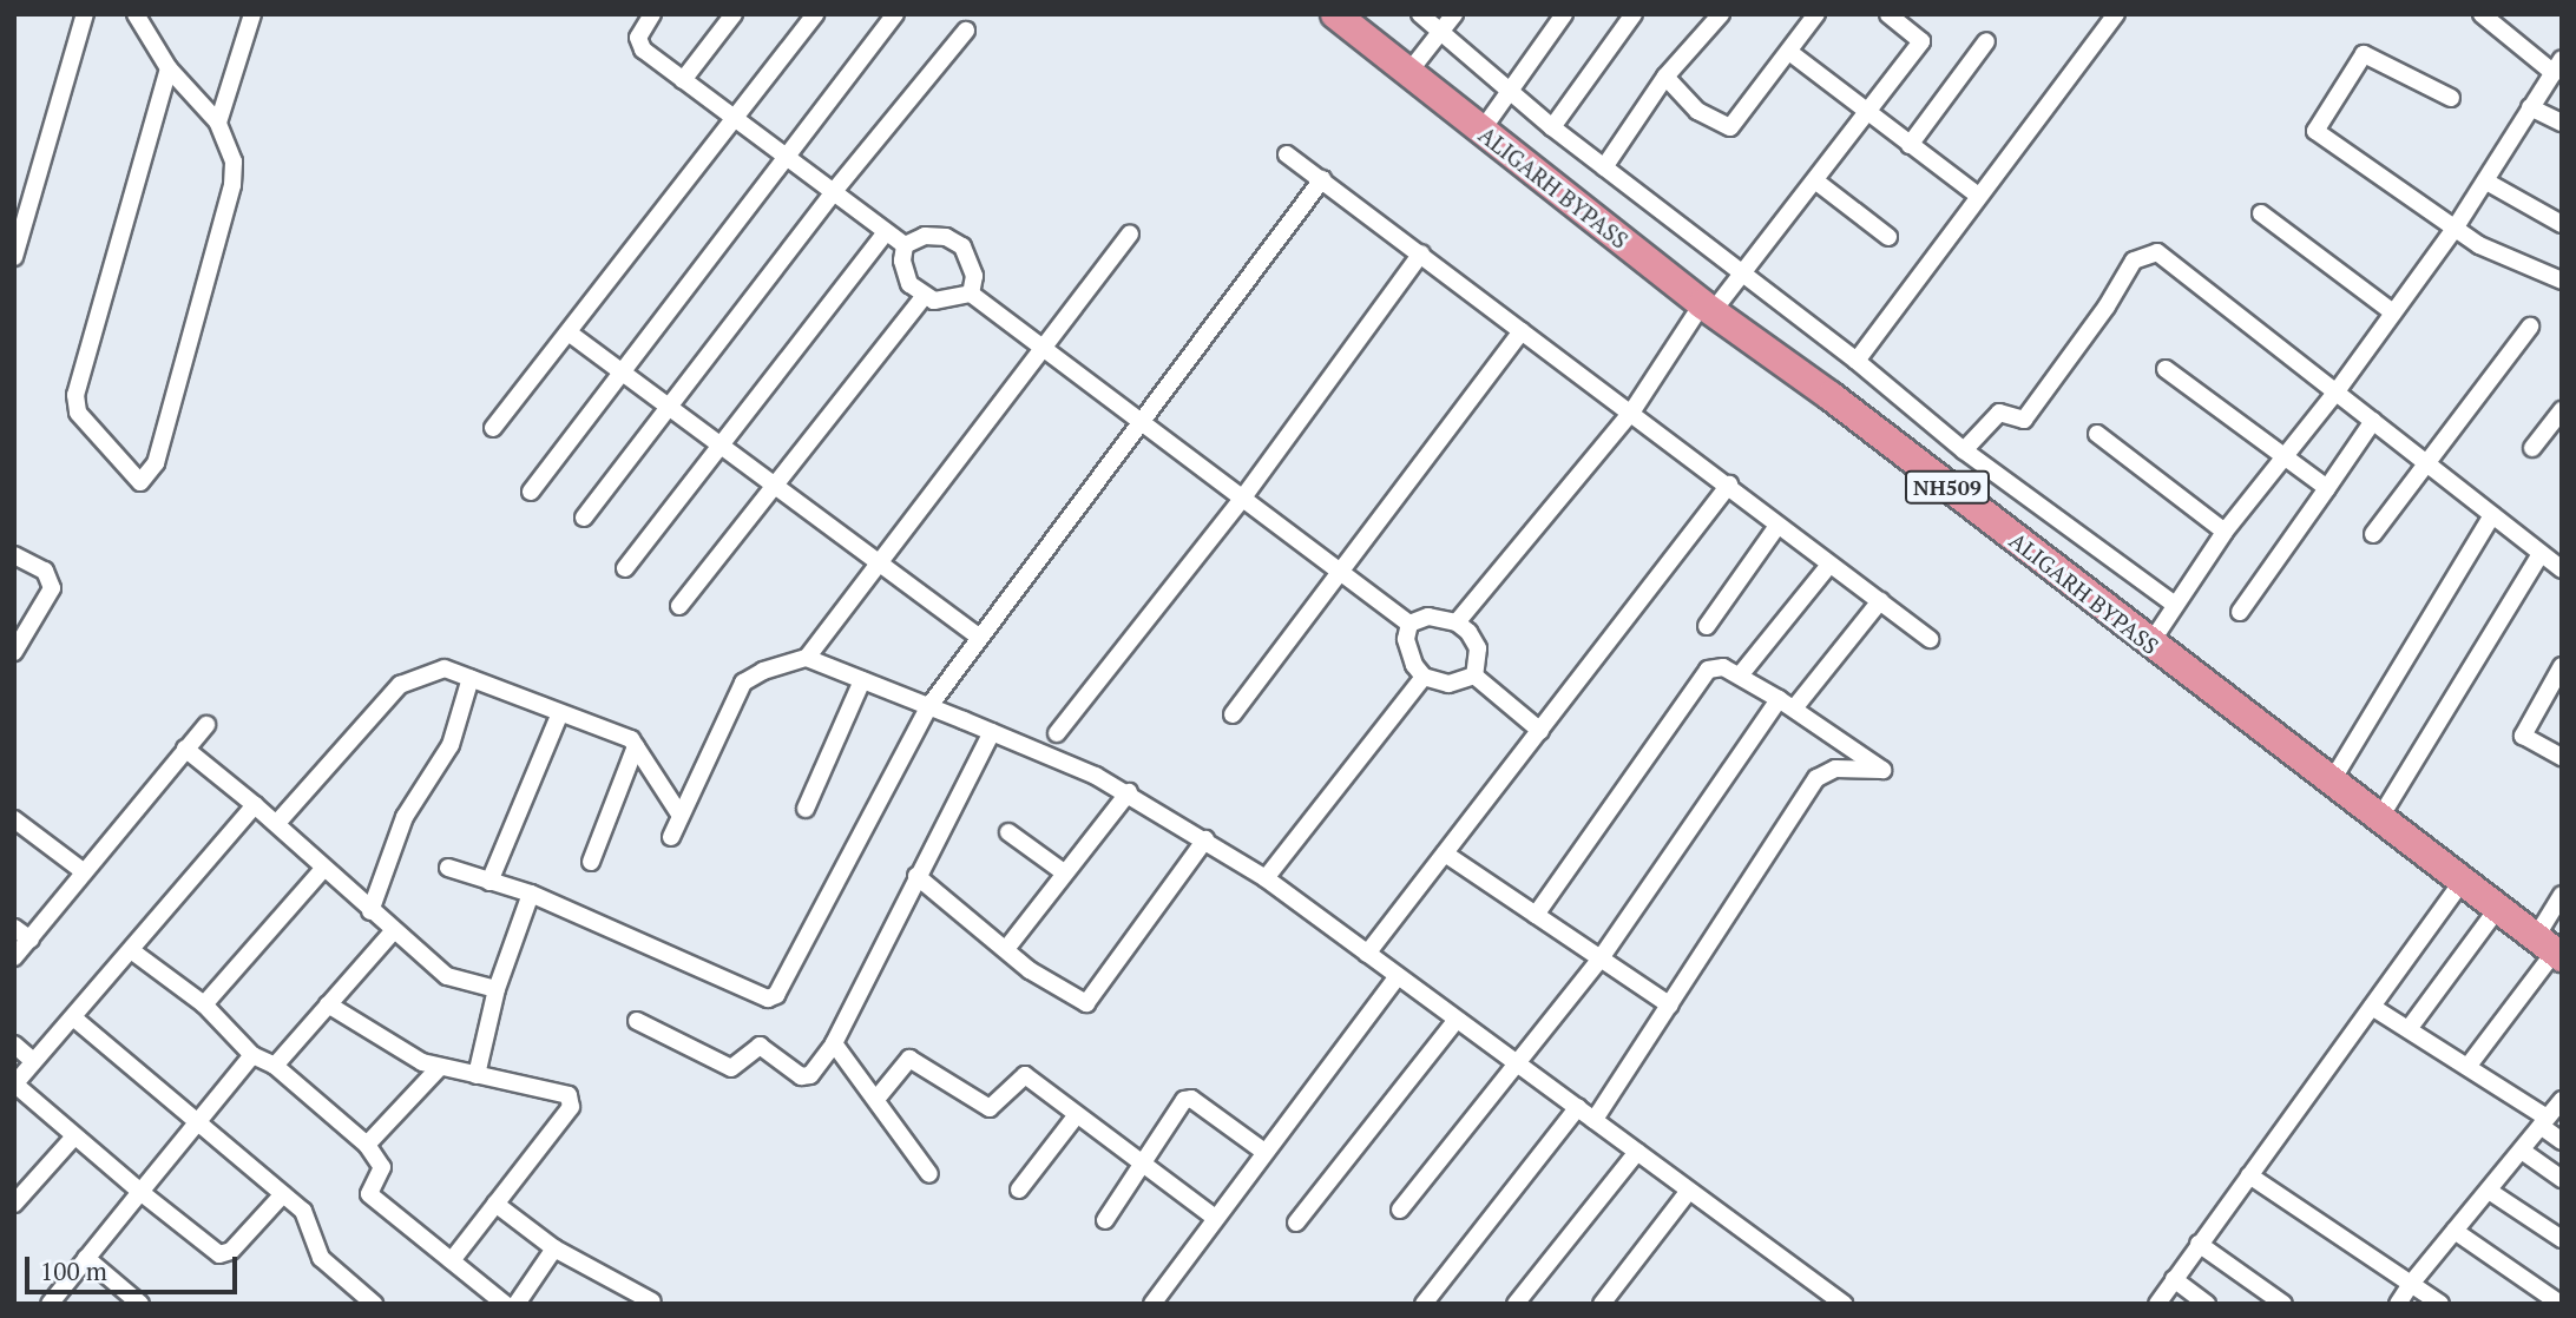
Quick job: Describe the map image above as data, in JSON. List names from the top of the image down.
{
  "streets": {
    "highway": ["ALIGARH BYPASS", "NH509"]
  },
  "scale_bar": "100 m"
}
